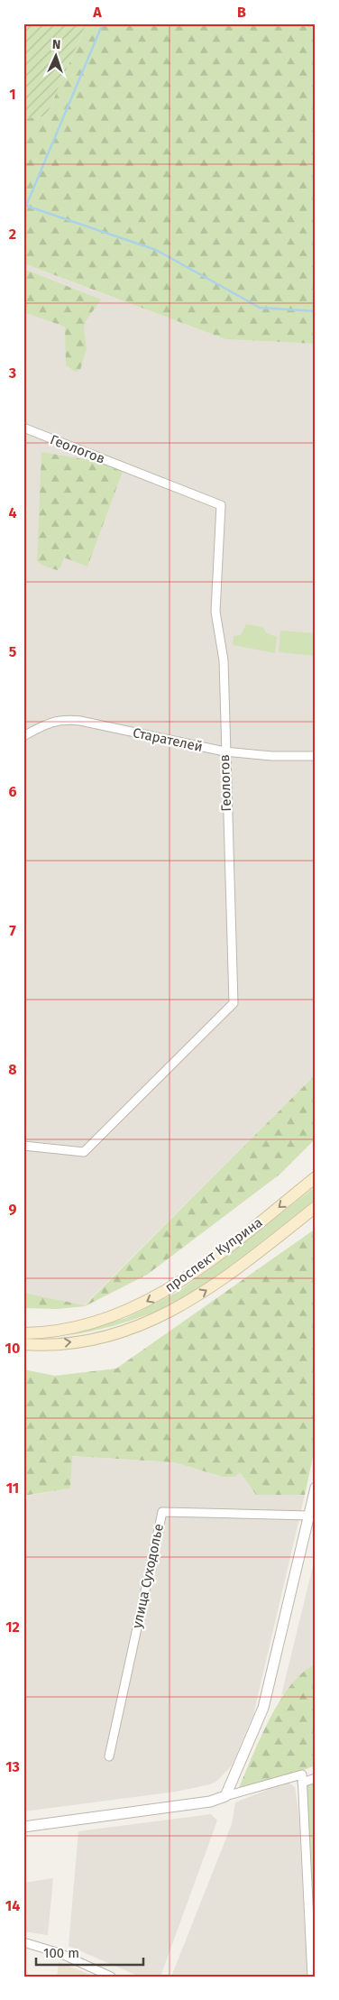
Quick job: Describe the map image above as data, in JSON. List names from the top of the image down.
{
  "streets": {
    "main road": ["проспект Куприна"],
    "street": ["Геологов", "Старателей", "улица Суходолье"]
  },
  "crossings": [
    ["Геологов", "Старателей"]
  ],
  "scale_bar": "100 m",
  "north": "top",
  "grid": {
    "columns": ["A", "B"],
    "rows": [
      "1",
      "2",
      "3",
      "4",
      "5",
      "6",
      "7",
      "8",
      "9",
      "10",
      "11",
      "12",
      "13",
      "14"
    ]
  }
}
